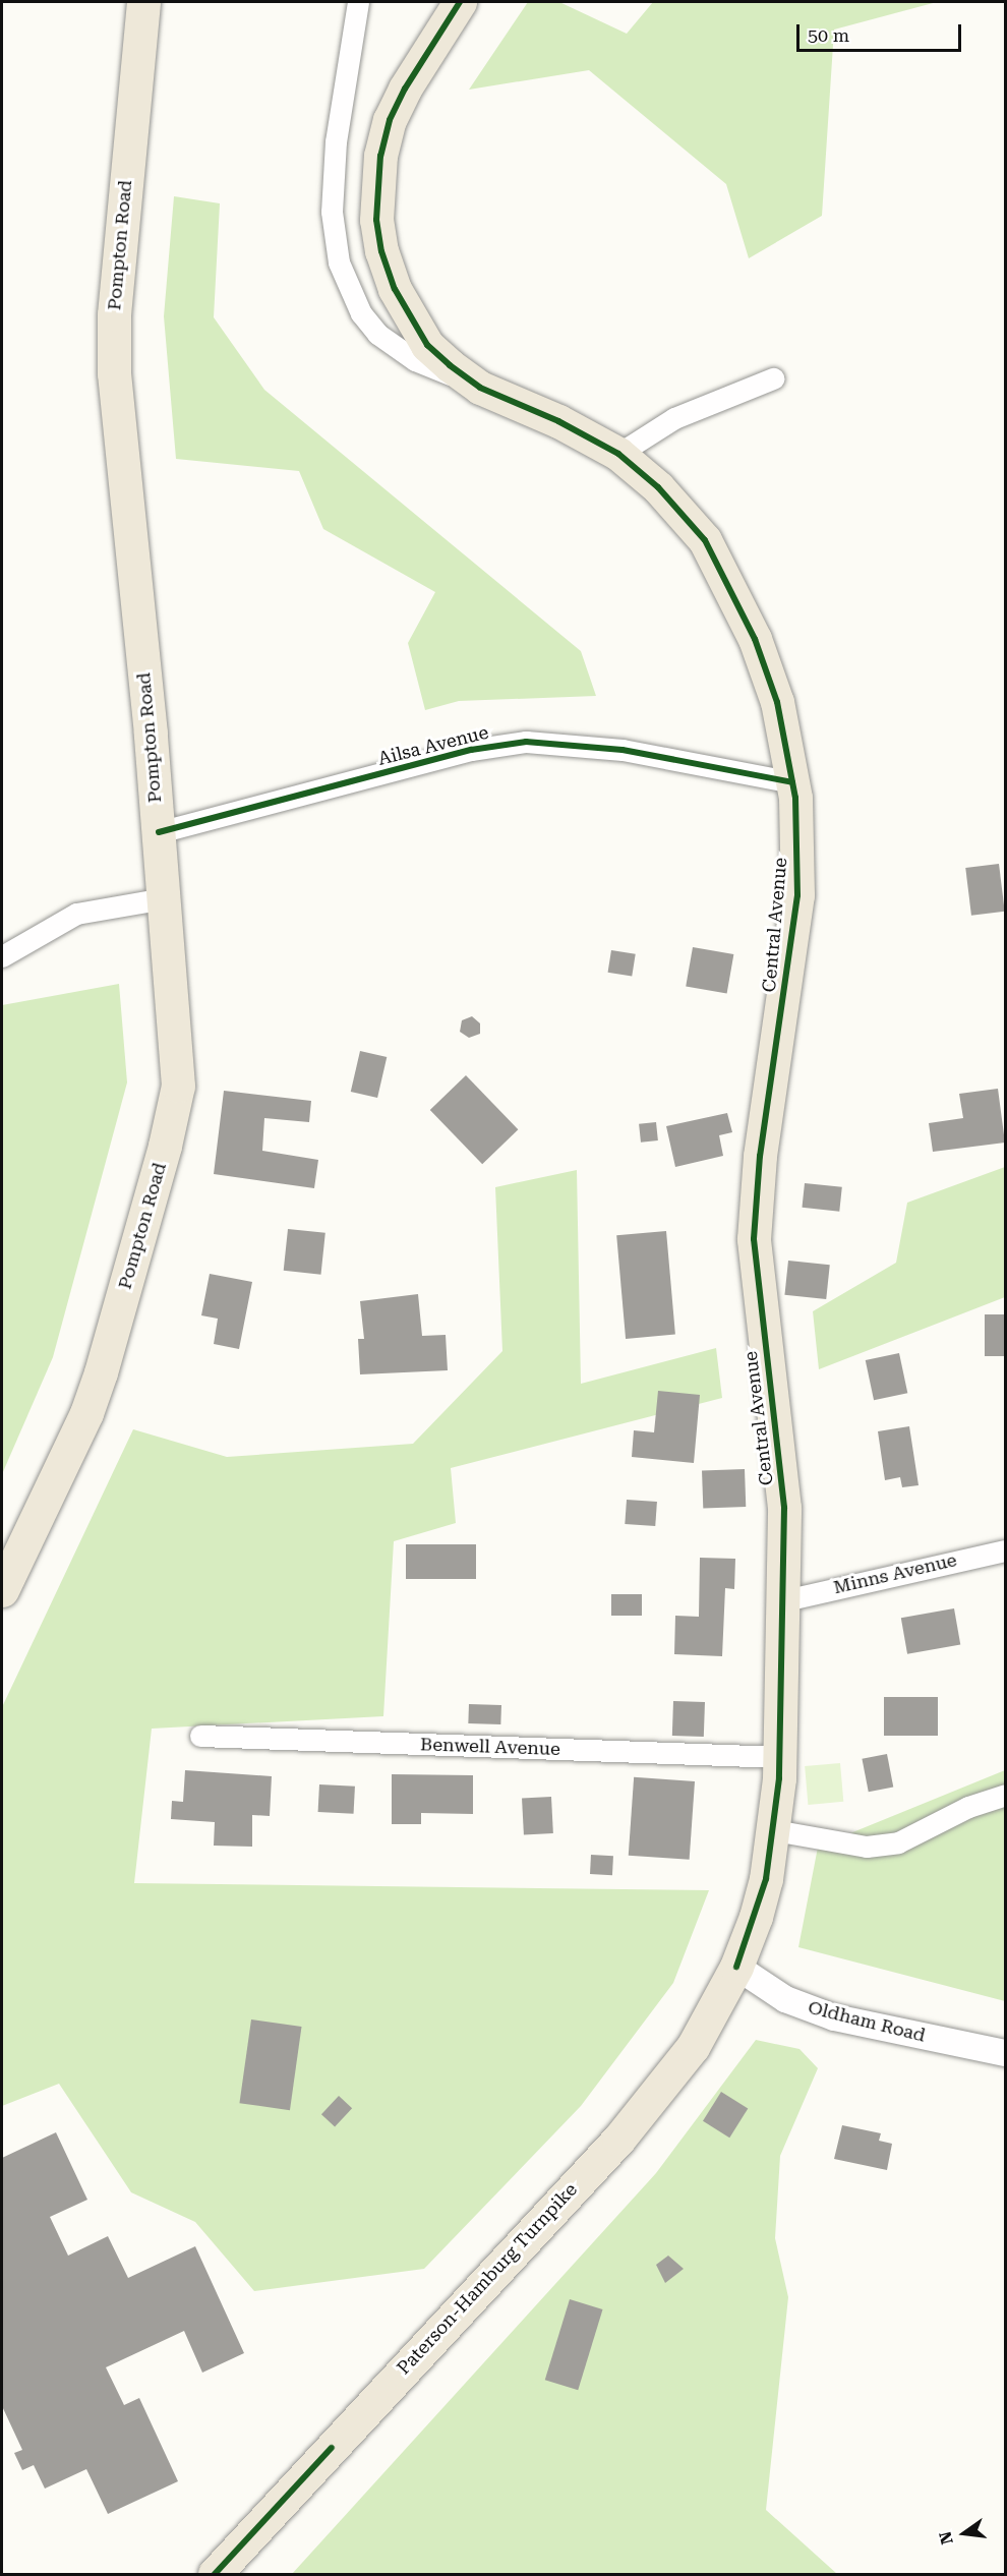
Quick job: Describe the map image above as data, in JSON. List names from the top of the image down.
{
  "streets": {
    "main road": ["Pompton Road", "Central Avenue", "Paterson-Hamburg Turnpike"],
    "street": [
      "Ailsa Avenue",
      "Minns Avenue",
      "Benwell Avenue",
      "Oldham Road"
    ]
  },
  "crossings": [
    ["Pompton Road", "Ailsa Avenue"],
    ["Ailsa Avenue", "Central Avenue"],
    ["Central Avenue", "Minns Avenue"],
    ["Central Avenue", "Benwell Avenue"],
    ["Central Avenue", "Oldham Road"],
    ["Central Avenue", "Paterson-Hamburg Turnpike"],
    ["Oldham Road", "Paterson-Hamburg Turnpike"]
  ],
  "scale_bar": "50 m",
  "north": "left"
}
